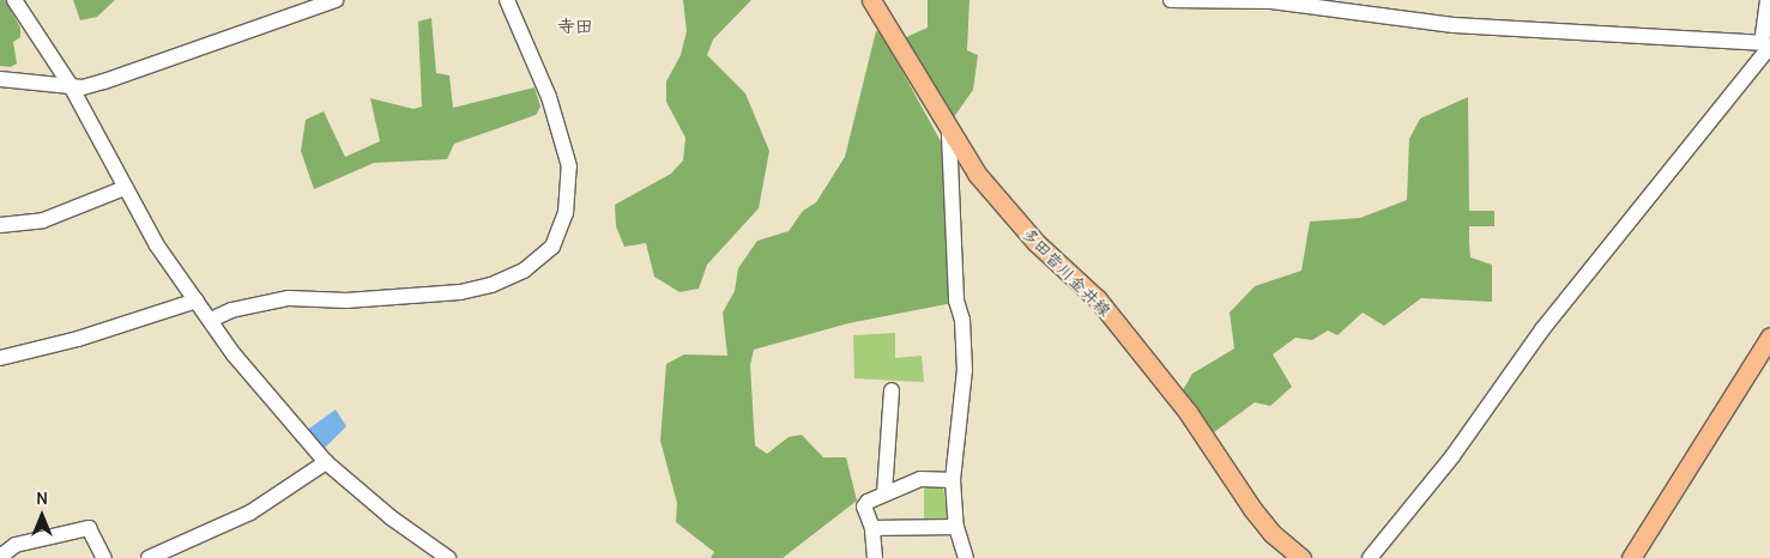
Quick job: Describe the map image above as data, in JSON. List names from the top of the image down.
{
  "streets": {
    "main road": ["多田皆川金井線"]
  },
  "districts": ["寺田"],
  "north": "top"
}
